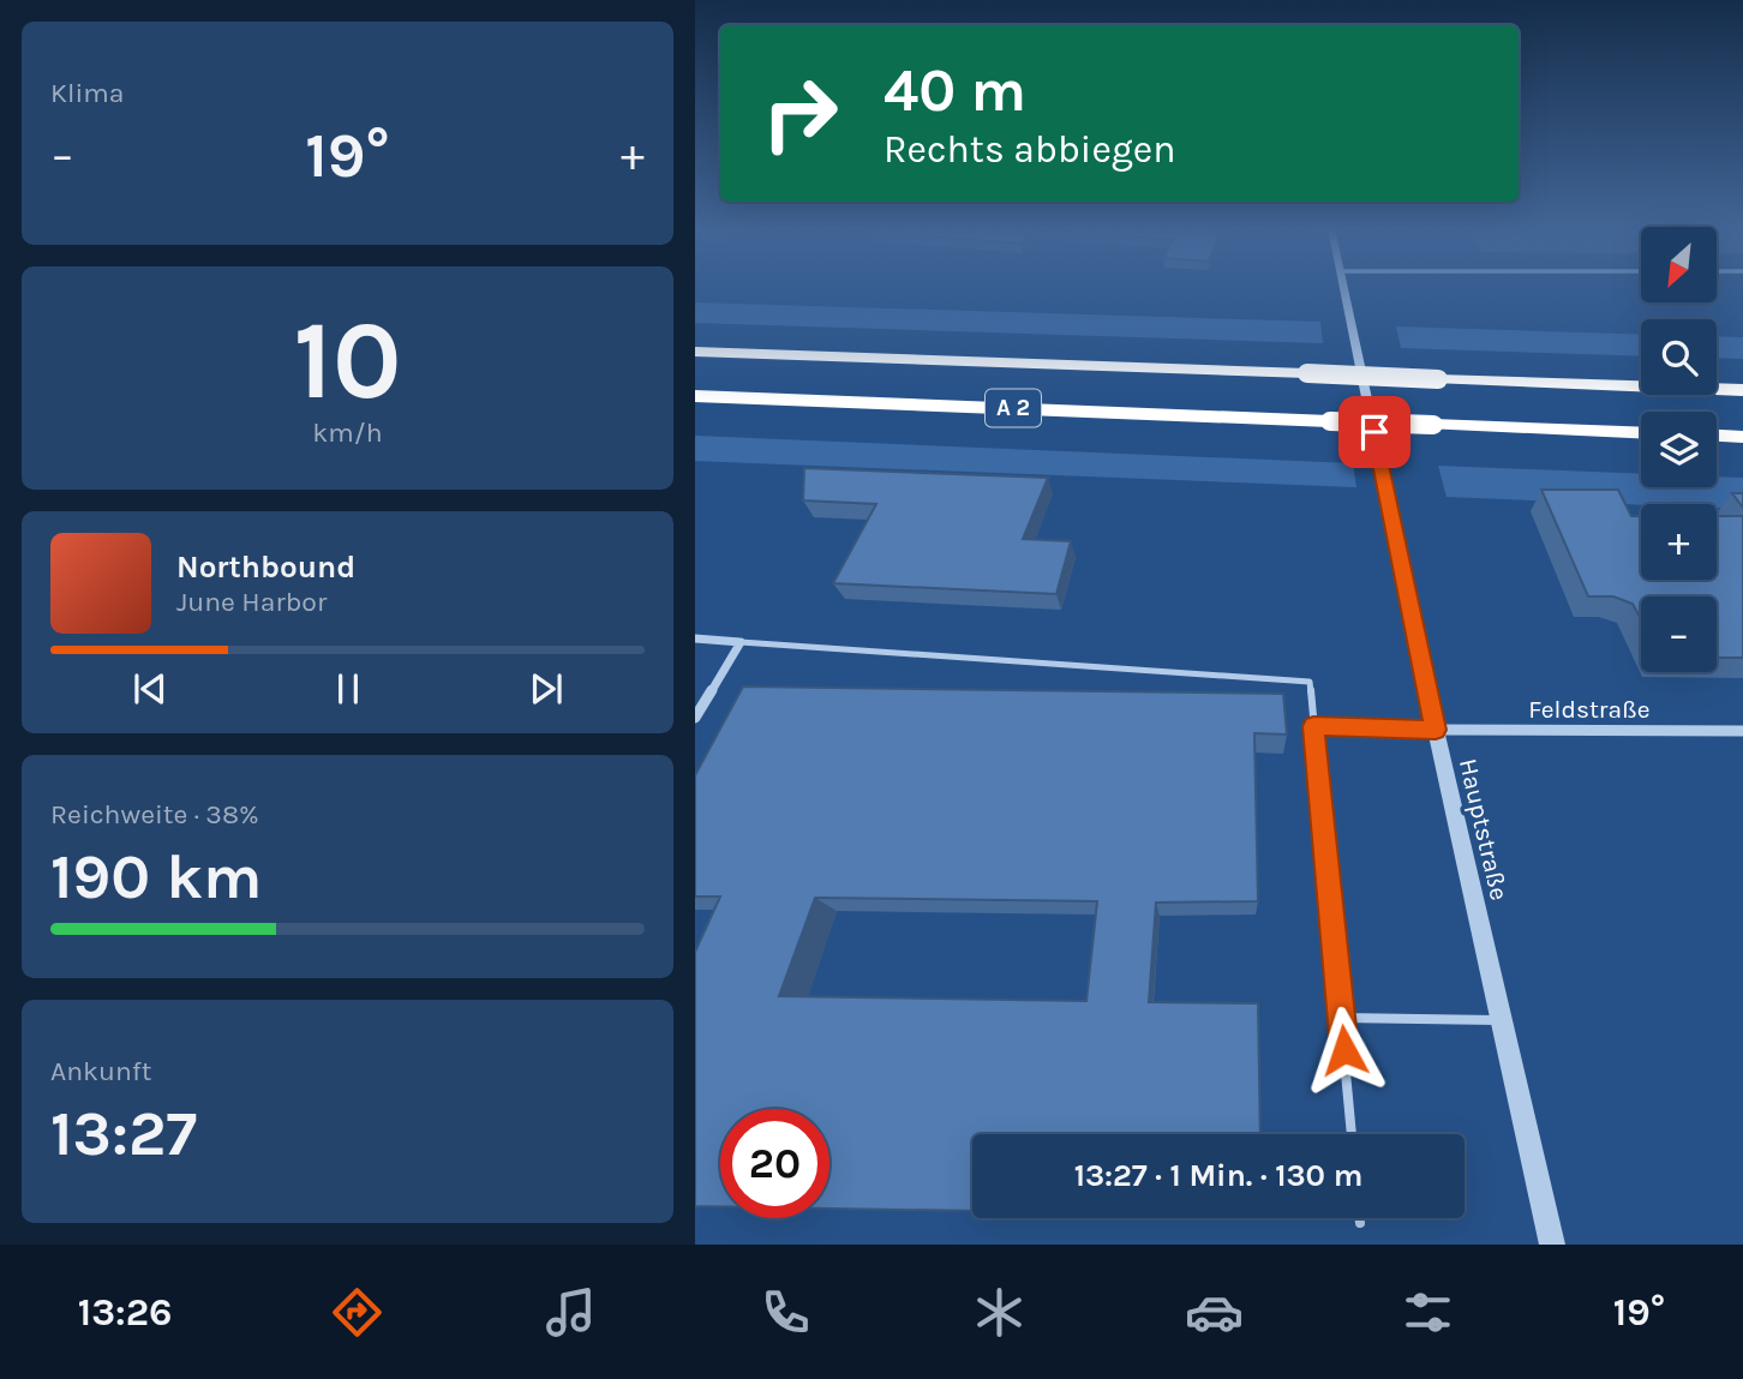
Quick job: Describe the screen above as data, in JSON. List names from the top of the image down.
{
  "streets": {
    "highway": ["A 2"],
    "street": ["Feldstraße", "Hauptstraße"]
  },
  "crossings": [
    ["Feldstraße", "Hauptstraße"]
  ],
  "north": "bottom left",
  "page": {
    "tile": [
      "Klima",
      ["10", "km/h"],
      ["Reichweite · 38%", "190 km"],
      ["Ankunft", "13:27"]
    ],
    "turn": ["40 m", "Rechts abbiegen"],
    "heat": ["−", "19°", "+"],
    "map_buttons": ["+", "−"],
    "song": ["Northbound", "June Harbor"],
    "limit": "20",
    "trip": "13:27 · 1 Min. · 130 m",
    "tabs": ["13:26", "19°"]
  }
}
